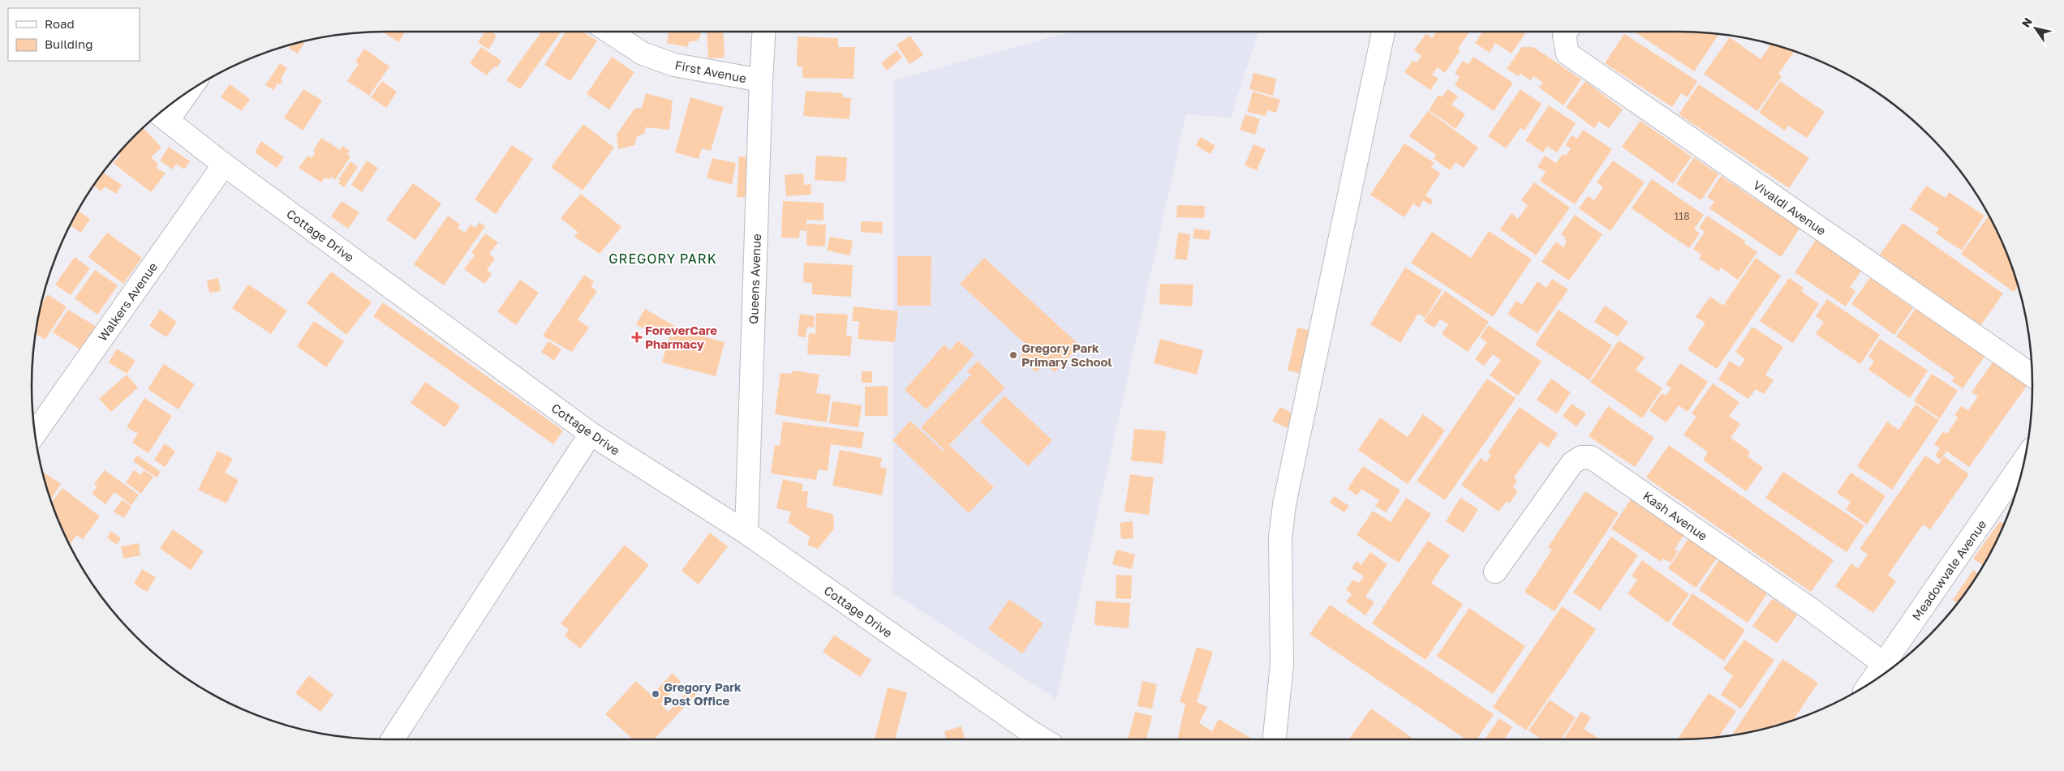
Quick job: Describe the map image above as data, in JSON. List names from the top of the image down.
{
  "streets": {
    "street": [
      "First Avenue",
      "Vivaldi Avenue",
      "Cottage Drive",
      "Queens Avenue",
      "Walkers Avenue",
      "Kash Avenue",
      "Meadowvale Avenue"
    ]
  },
  "crossings": [
    ["First Avenue", "Queens Avenue"],
    ["Cottage Drive", "Queens Avenue"],
    ["Cottage Drive", "Walkers Avenue"],
    ["Kash Avenue", "Meadowvale Avenue"]
  ],
  "districts": ["GREGORY PARK"],
  "places": {
    "health": ["ForeverCare Pharmacy"],
    "other": ["Gregory Park Primary School", "Gregory Park Post Office"]
  },
  "house_numbers": ["118"],
  "legend": ["Road", "Building"],
  "north": "top left"
}
